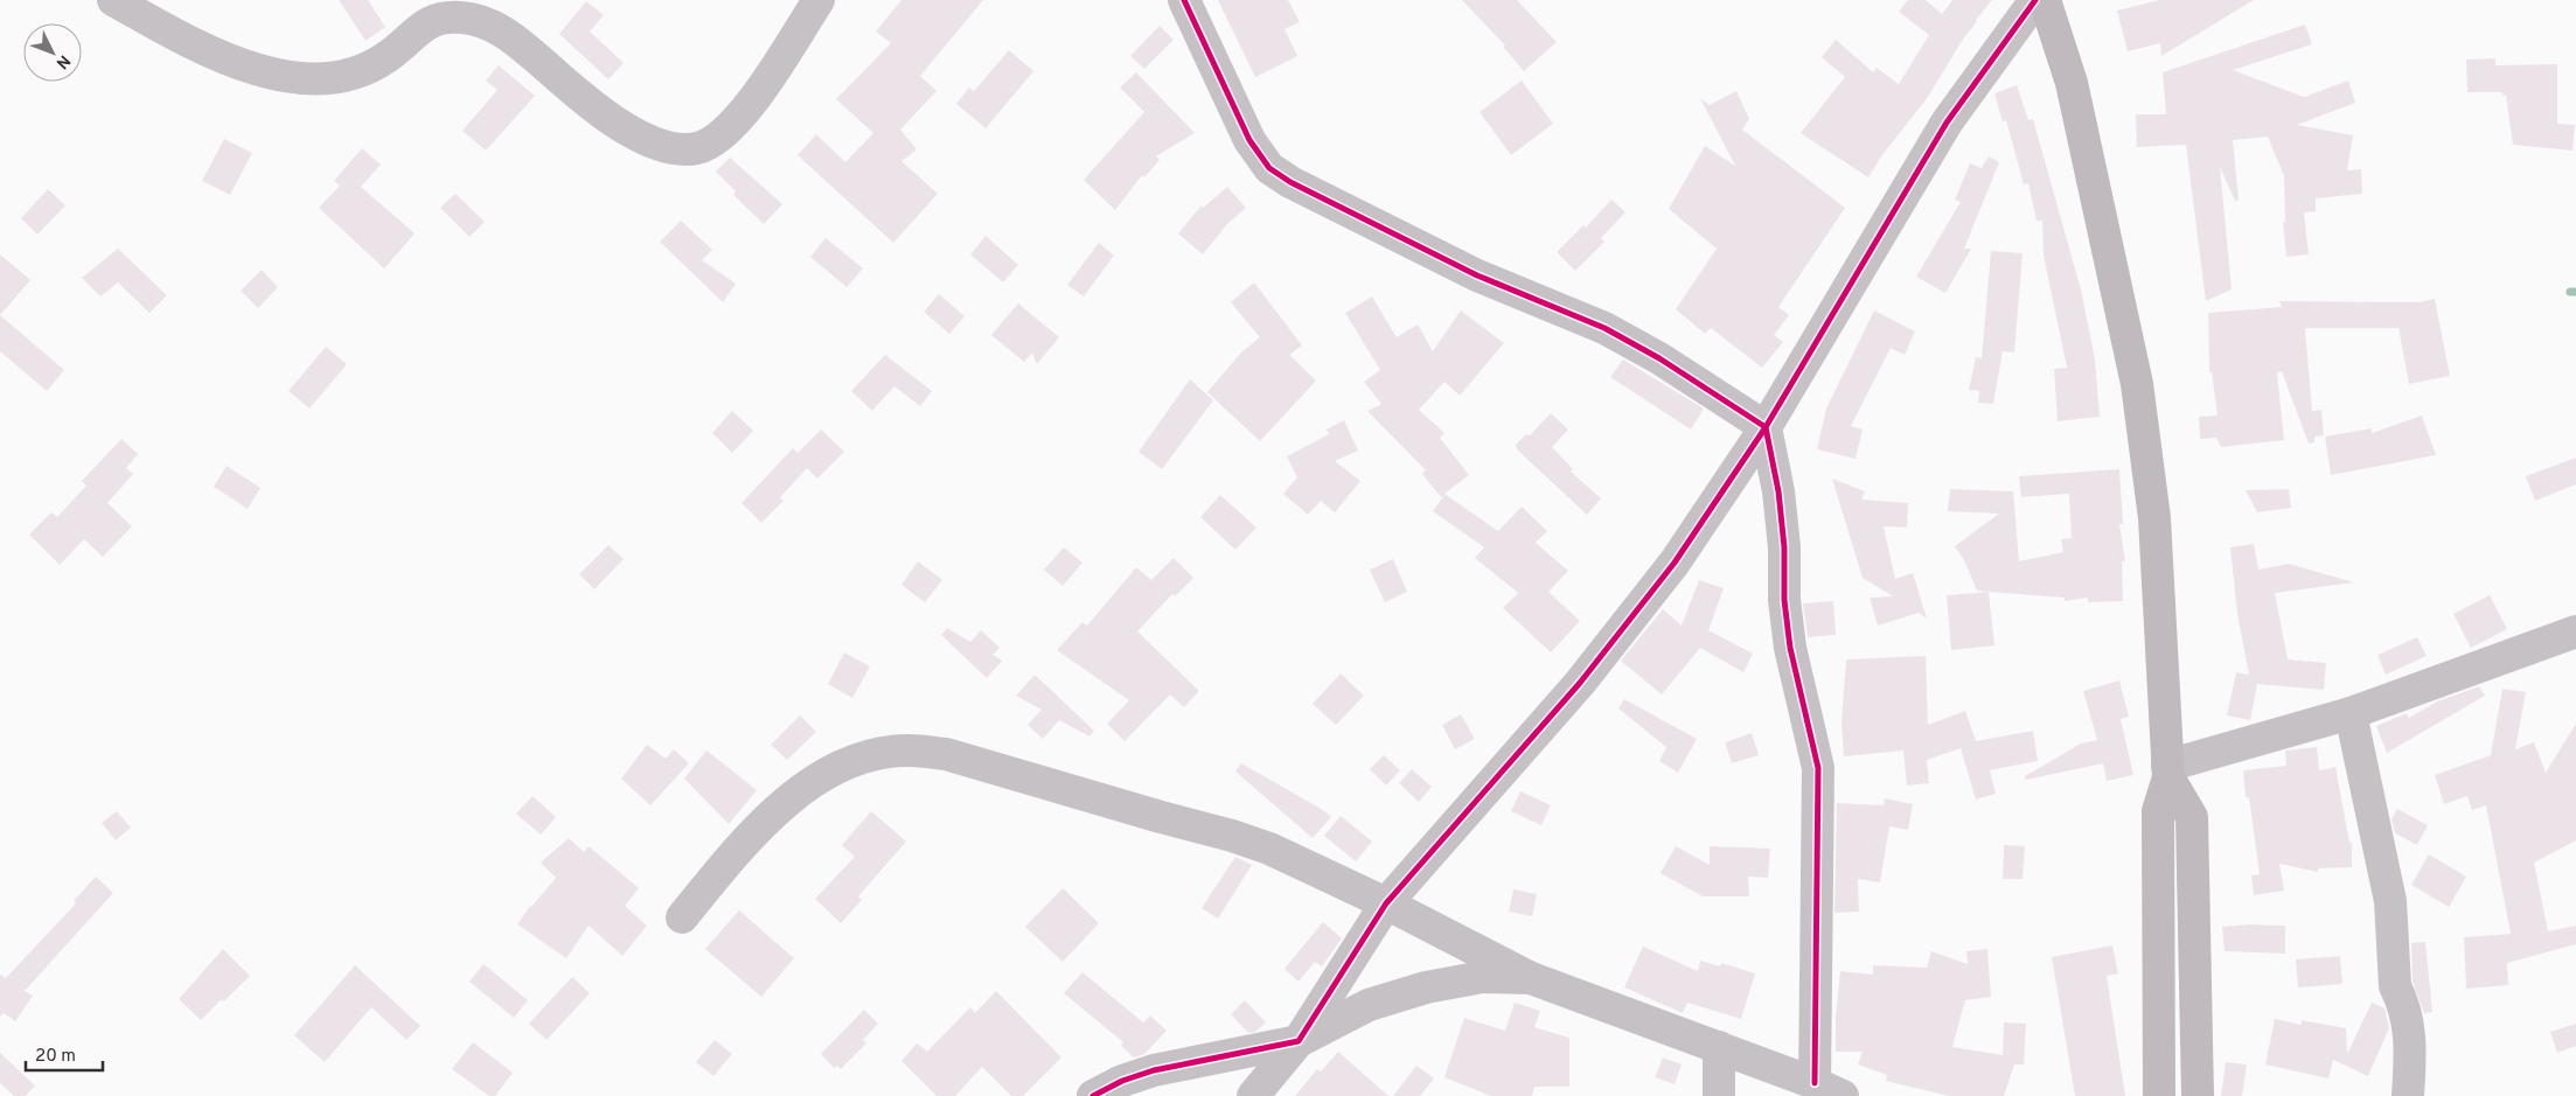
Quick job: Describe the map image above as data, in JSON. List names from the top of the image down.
{
  "scale_bar": "20 m",
  "north": "bottom right"
}
